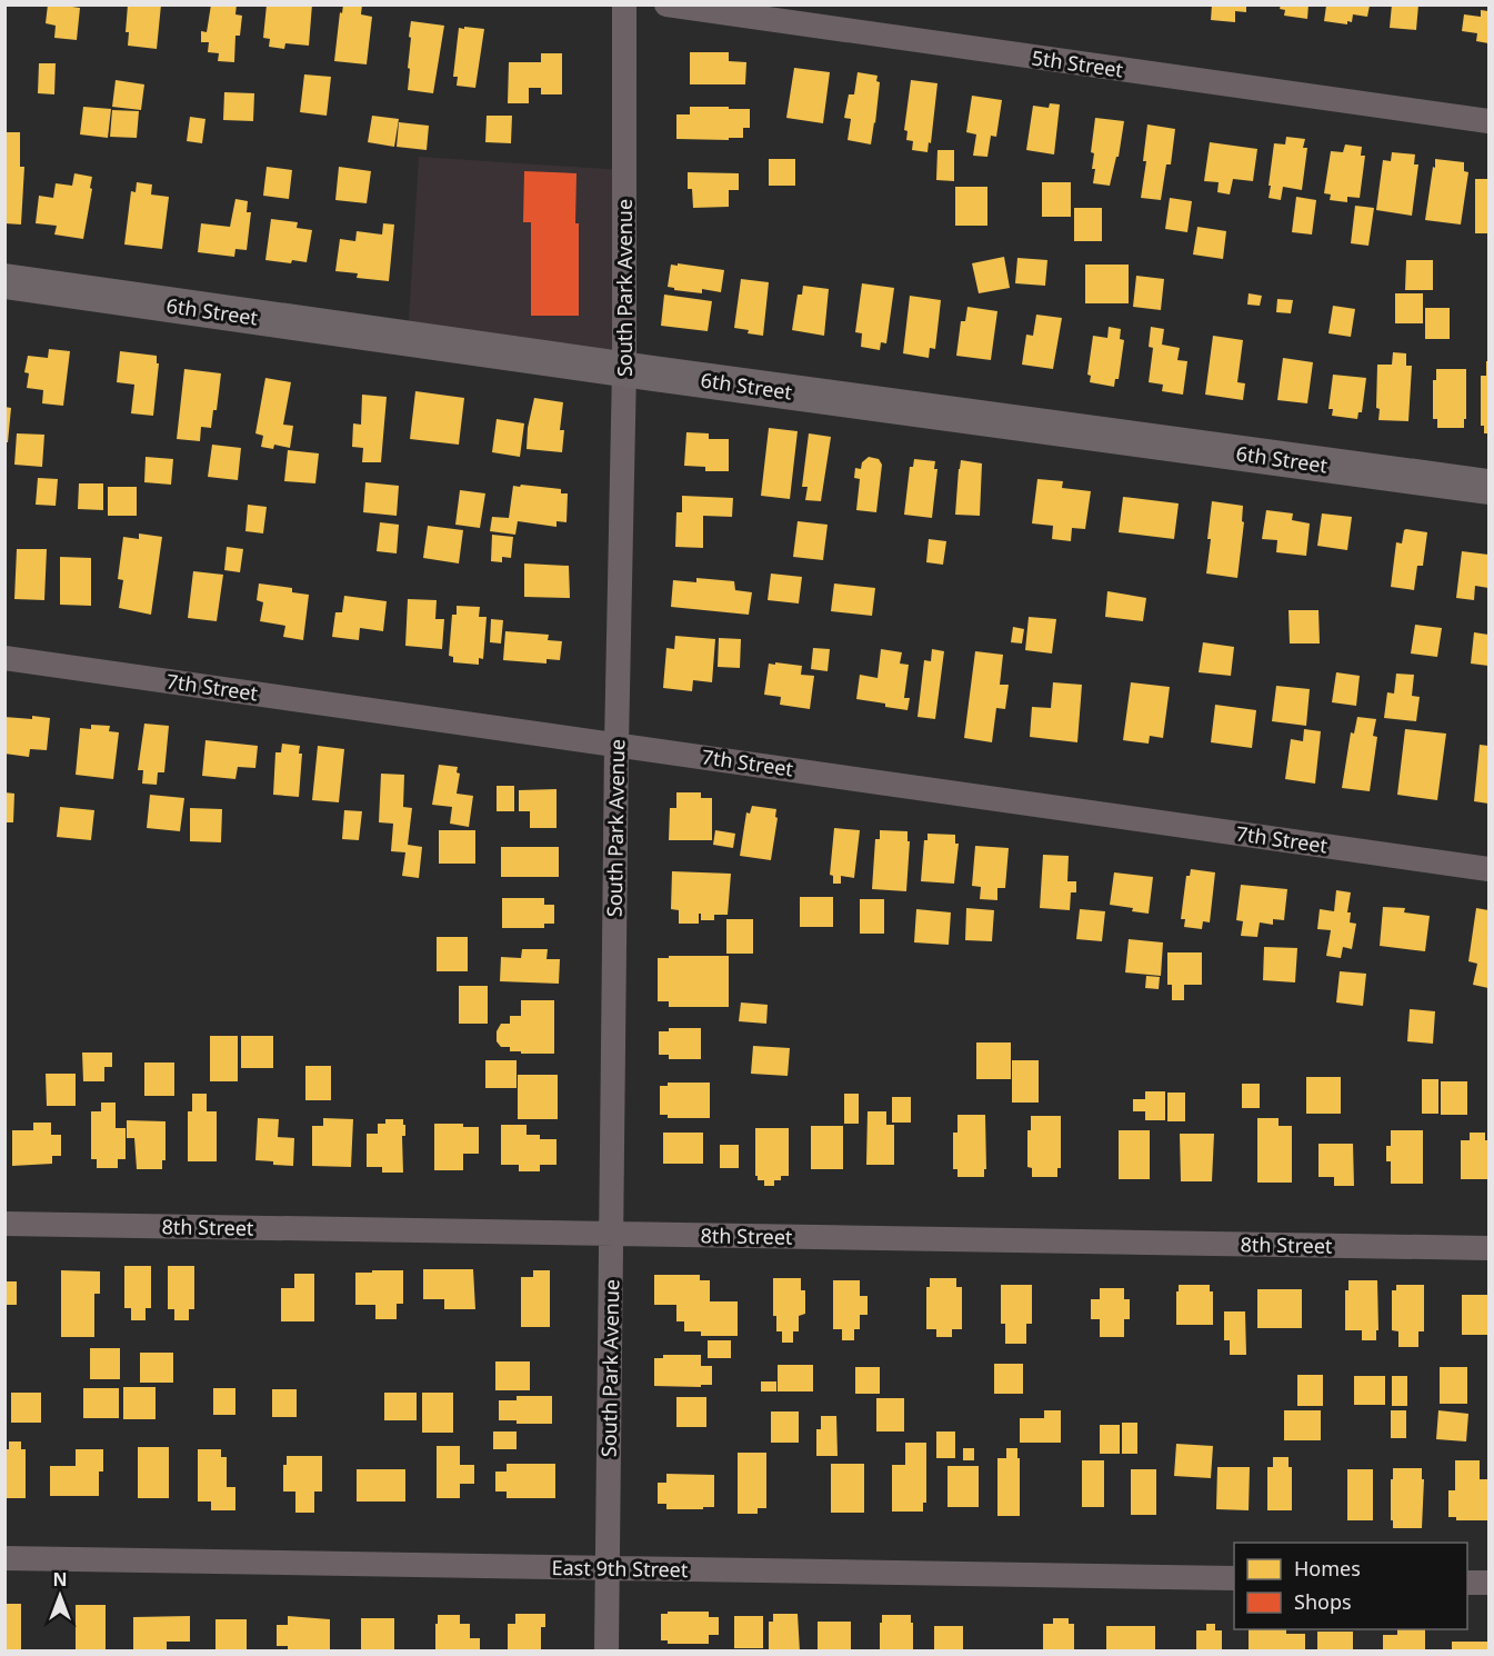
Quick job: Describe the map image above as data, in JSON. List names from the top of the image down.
{
  "streets": {
    "main road": ["6th Street"],
    "street": [
      "5th Street",
      "South Park Avenue",
      "7th Street",
      "8th Street",
      "East 9th Street"
    ]
  },
  "crossings": [
    ["South Park Avenue", "6th Street"],
    ["South Park Avenue", "7th Street"],
    ["South Park Avenue", "8th Street"],
    ["South Park Avenue", "East 9th Street"]
  ],
  "legend": ["Homes", "Shops"],
  "north": "top"
}
